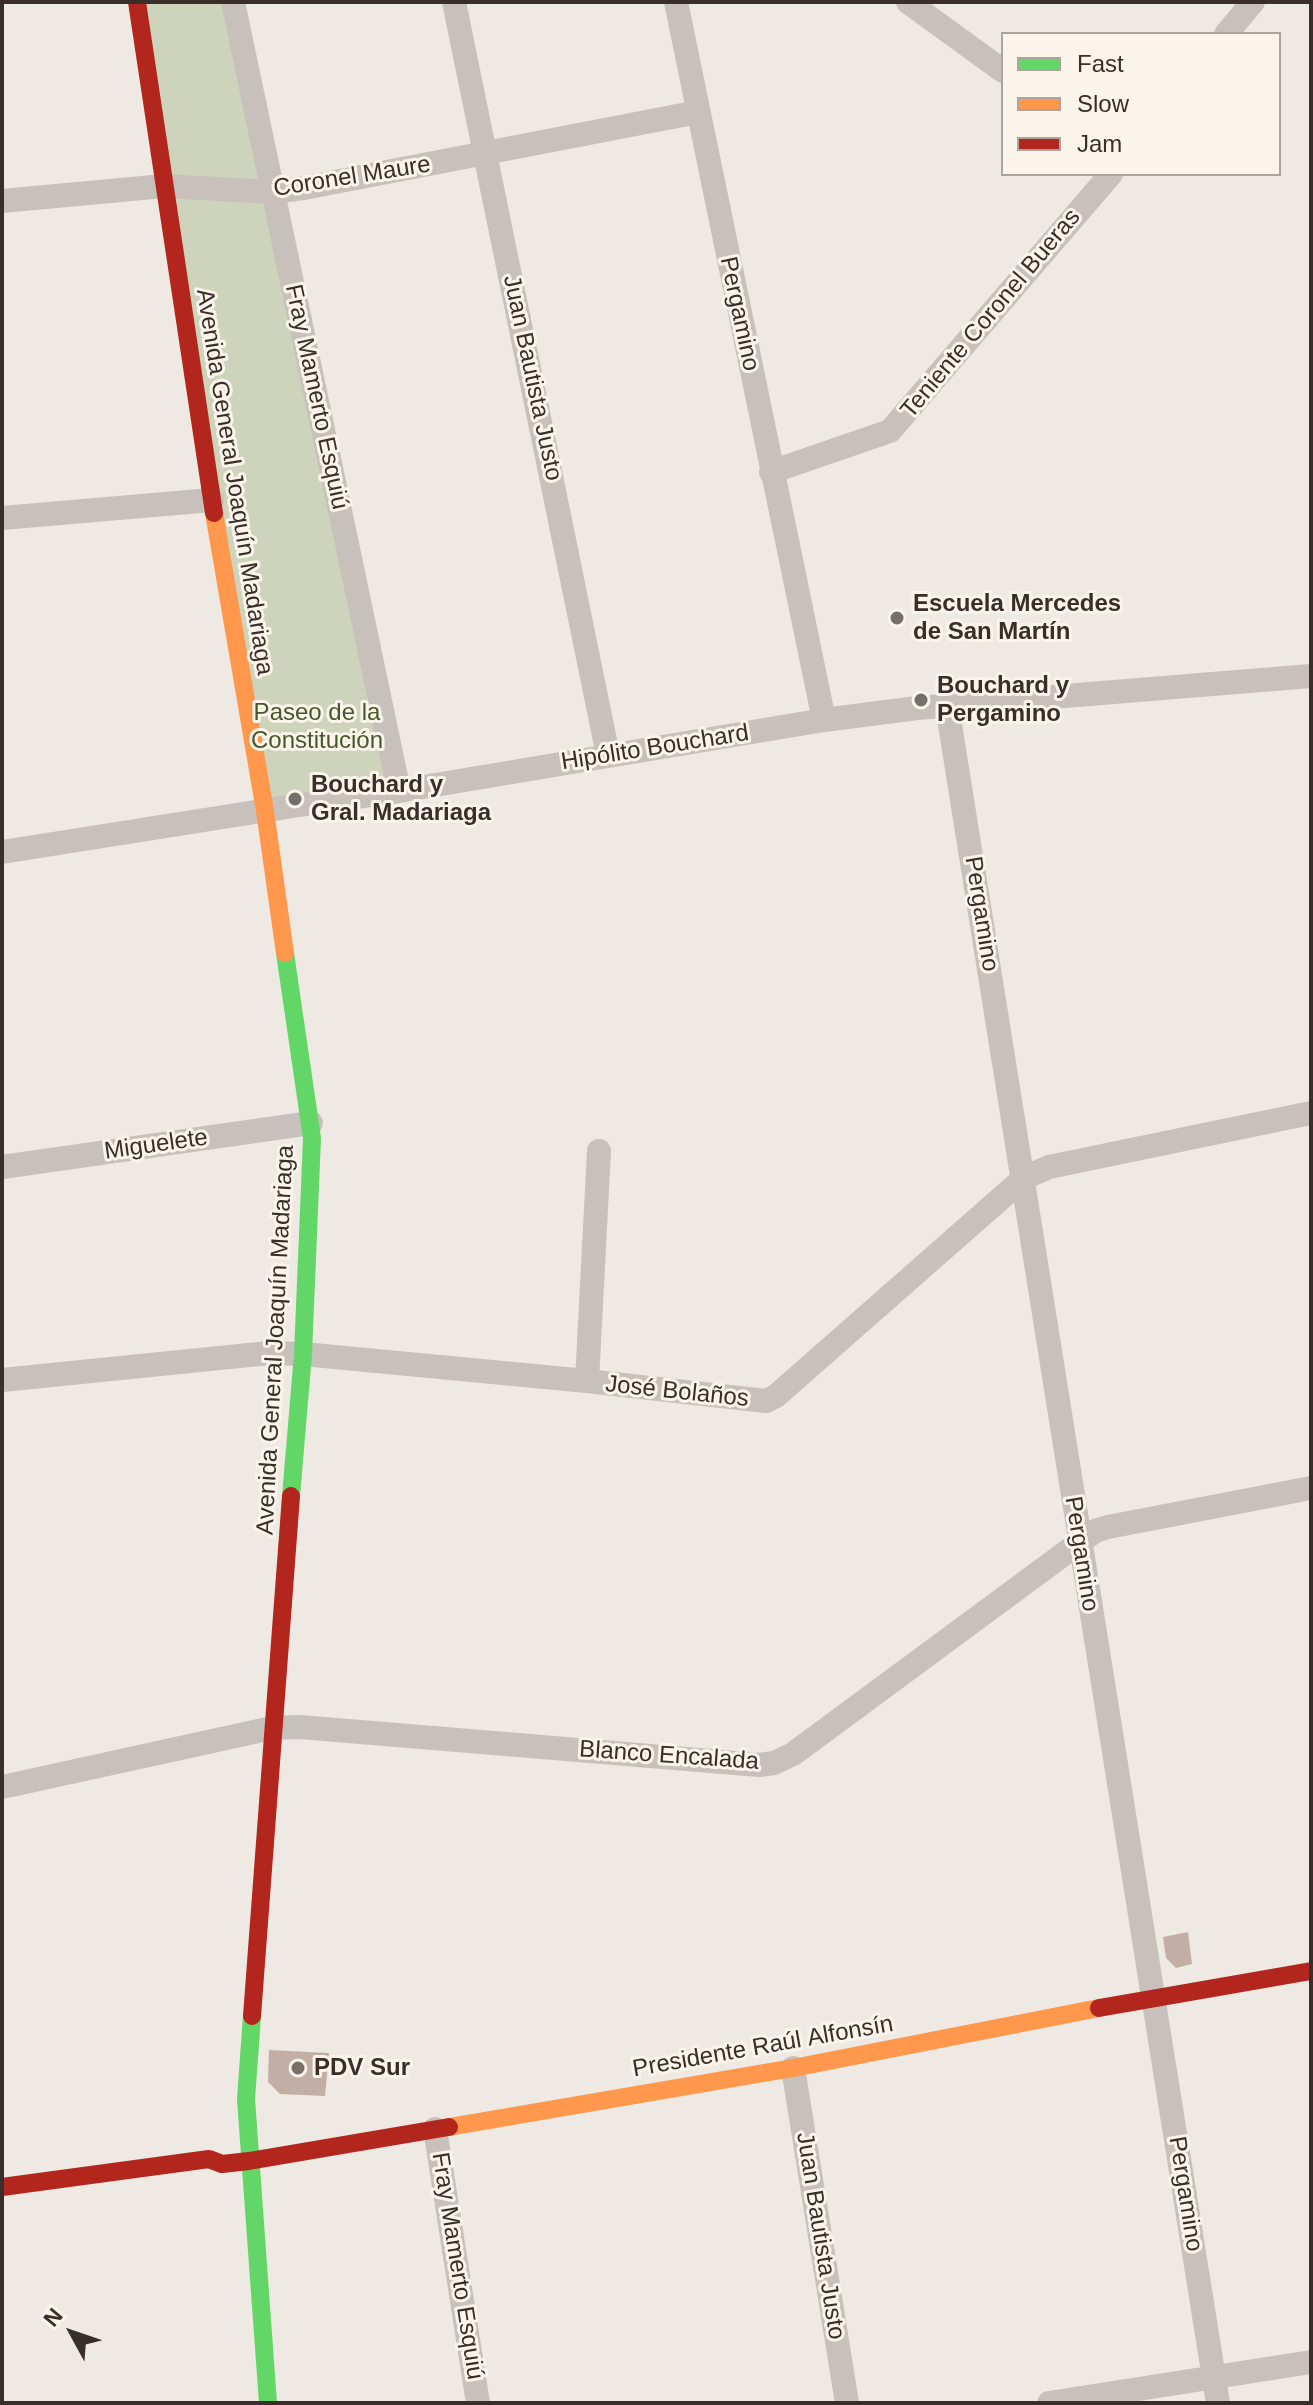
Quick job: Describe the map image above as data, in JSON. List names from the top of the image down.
{
  "streets": {
    "main road": ["Avenida General Joaquín Madariaga", "Presidente Raúl Alfonsín"],
    "street": [
      "Coronel Maure",
      "Pergamino",
      "Teniente Coronel Bueras",
      "Juan Bautista Justo",
      "Fray Mamerto Esquiú",
      "Hipólito Bouchard",
      "Miguelete",
      "José Bolaños",
      "Blanco Encalada"
    ]
  },
  "crossings": [
    ["Coronel Maure", "Pergamino"],
    ["Coronel Maure", "Juan Bautista Justo"],
    ["Coronel Maure", "Fray Mamerto Esquiú"],
    ["Coronel Maure", "Avenida General Joaquín Madariaga"],
    ["Pergamino", "Teniente Coronel Bueras"],
    ["Pergamino", "Hipólito Bouchard"],
    ["Pergamino", "José Bolaños"],
    ["Pergamino", "Blanco Encalada"],
    ["Pergamino", "Presidente Raúl Alfonsín"],
    ["Juan Bautista Justo", "Hipólito Bouchard"],
    ["Juan Bautista Justo", "Presidente Raúl Alfonsín"],
    ["Fray Mamerto Esquiú", "Hipólito Bouchard"],
    ["Fray Mamerto Esquiú", "Presidente Raúl Alfonsín"],
    ["Avenida General Joaquín Madariaga", "Hipólito Bouchard"],
    ["Avenida General Joaquín Madariaga", "Miguelete"],
    ["Avenida General Joaquín Madariaga", "José Bolaños"],
    ["Avenida General Joaquín Madariaga", "Blanco Encalada"],
    ["Avenida General Joaquín Madariaga", "Presidente Raúl Alfonsín"]
  ],
  "parks": ["Paseo de la Constitución"],
  "places": [
    "Escuela Mercedes de San Martín",
    "Bouchard y Pergamino",
    "Bouchard y Gral. Madariaga",
    "PDV Sur"
  ],
  "legend": ["Fast", "Slow", "Jam"],
  "north": "top left"
}
